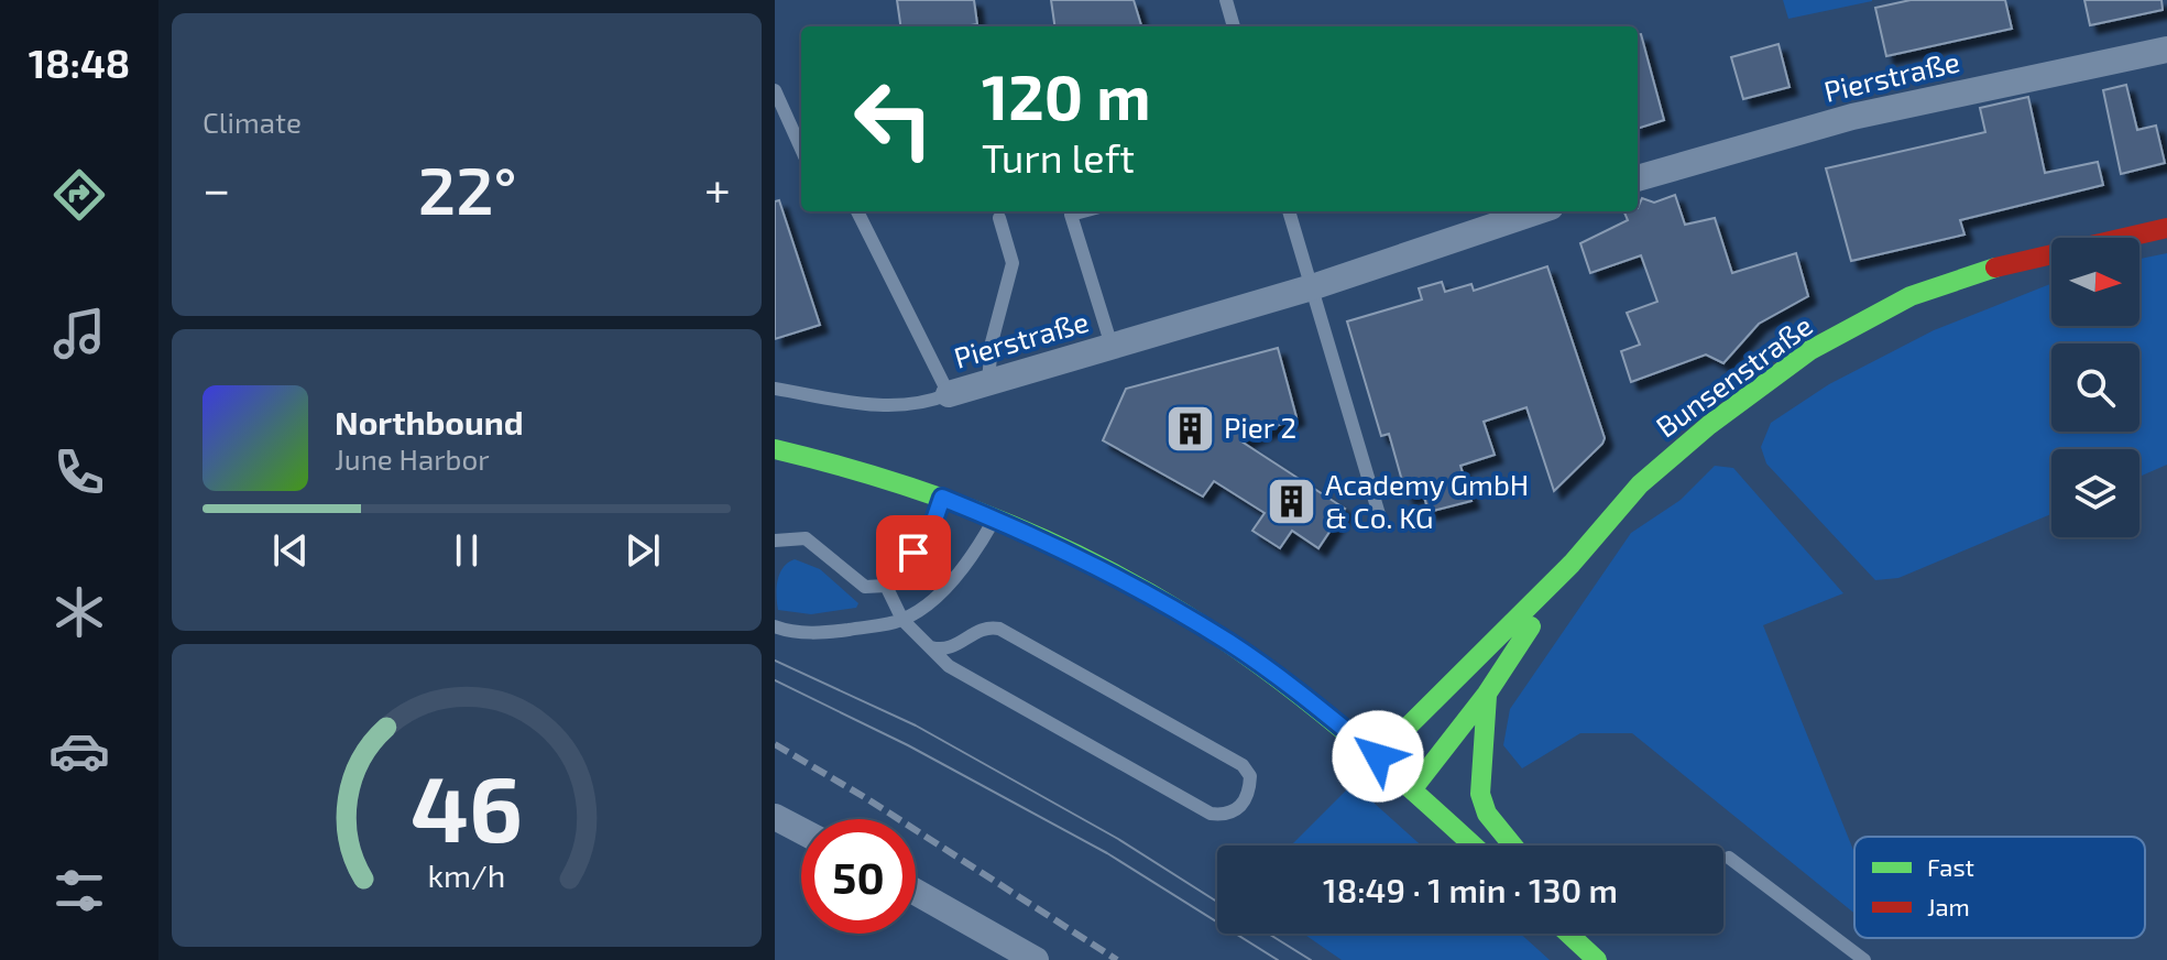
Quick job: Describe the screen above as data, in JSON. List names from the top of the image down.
{
  "streets": {
    "main road": ["Bunsenstraße"],
    "street": ["Pierstraße"]
  },
  "places": {
    "building": ["Pier 2", "Academy GmbH & Co. KG"]
  },
  "legend": ["Fast", "Jam"],
  "north": "right",
  "page": {
    "tabs": "18:48",
    "tile": "Climate",
    "turn": ["120 m", "Turn left"],
    "heat": ["−", "22°", "+"],
    "song": ["Northbound", "June Harbor"],
    "limit": "50",
    "trip": "18:49 · 1 min · 130 m",
    "gauge": ["46", "km/h"]
  }
}
